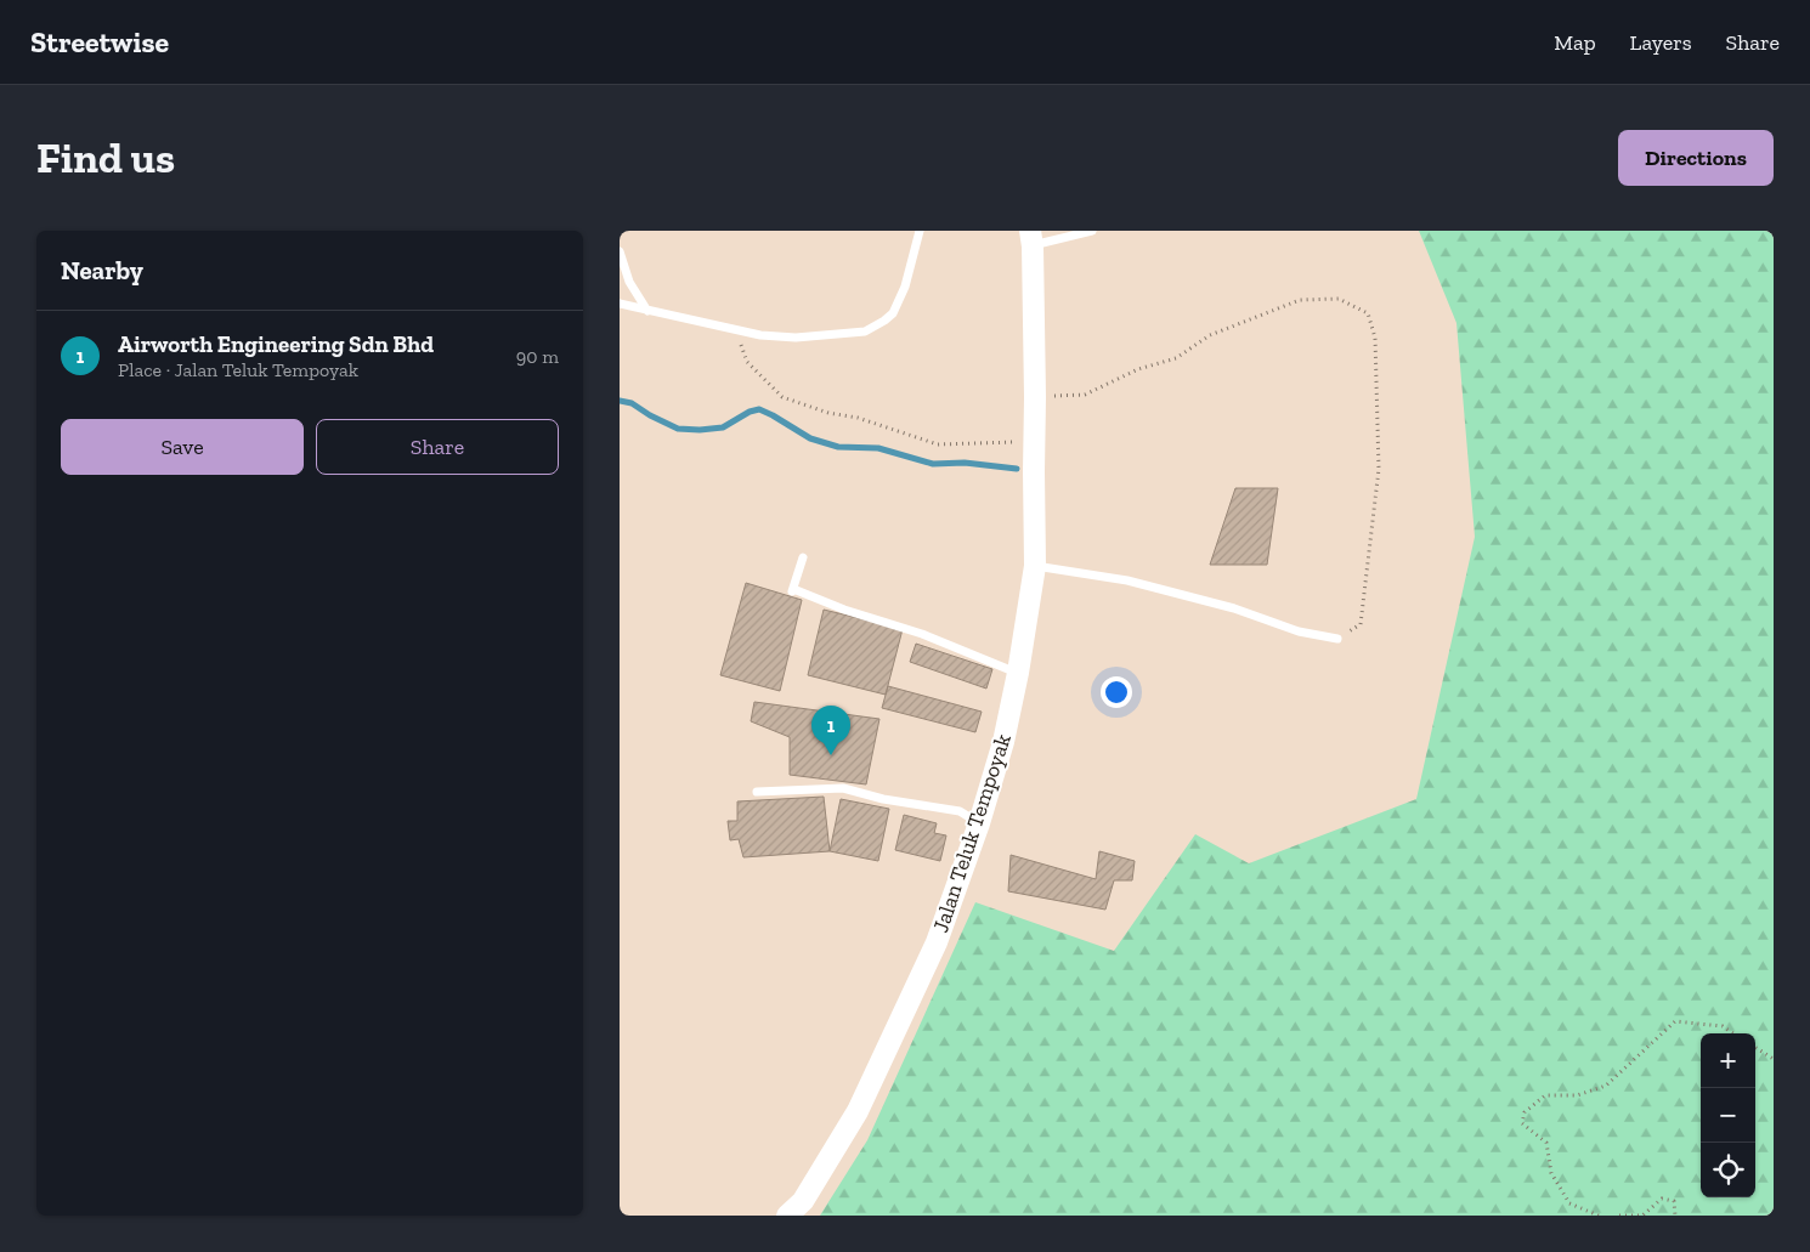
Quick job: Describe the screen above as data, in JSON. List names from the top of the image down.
{
  "streets": {
    "street": ["Jalan Teluk Tempoyak"]
  },
  "page": {
    "header": "Streetwise",
    "nav": ["Map", "Layers", "Share"],
    "buttons": [
      "Directions",
      ["Save", "Share"]
    ],
    "title": "Find us",
    "heading": "Nearby",
    "list": [
      {
        "mark": "1",
        "name": "Airworth Engineering Sdn Bhd",
        "note": "Place · Jalan Teluk Tempoyak",
        "value": "90 m"
      }
    ],
    "pins": "1",
    "map_buttons": ["+", "−"]
  }
}
